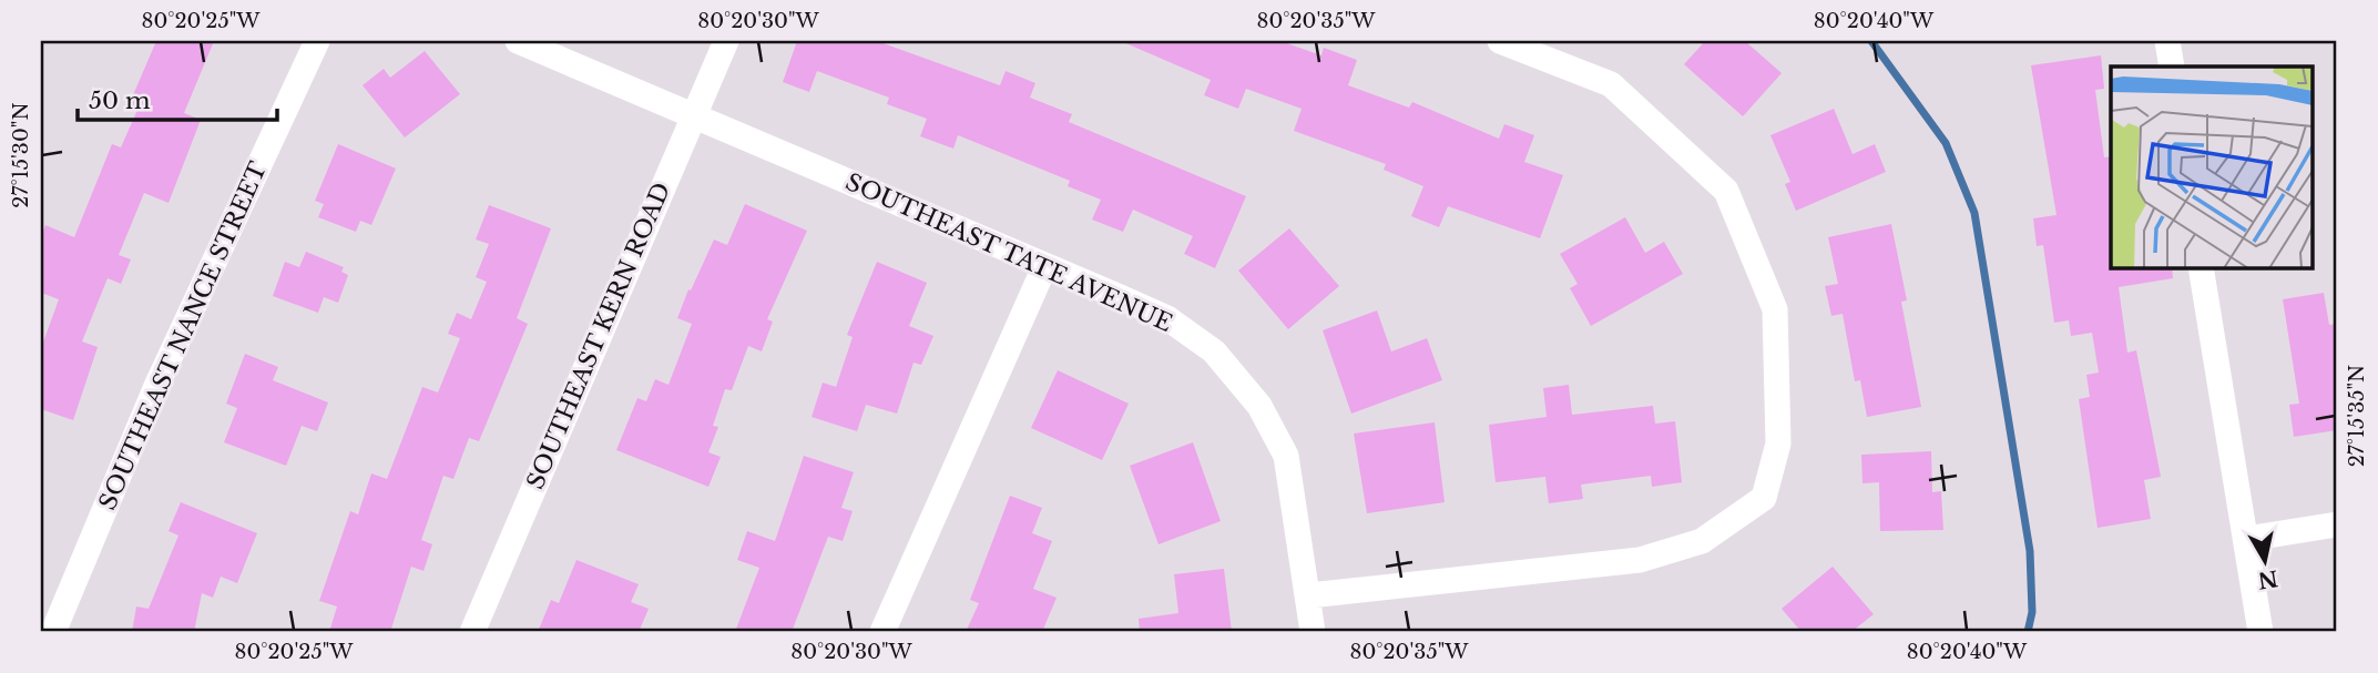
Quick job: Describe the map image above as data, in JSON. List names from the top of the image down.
{
  "streets": {
    "street": ["SOUTHEAST TATE AVENUE", "SOUTHEAST NANCE STREET", "SOUTHEAST KERN ROAD"]
  },
  "crossings": [
    ["SOUTHEAST TATE AVENUE", "SOUTHEAST KERN ROAD"]
  ],
  "scale_bar": "50 m",
  "north": "bottom",
  "coordinates": [
    "80°20'25\"W",
    "80°20'30\"W",
    "80°20'35\"W",
    "80°20'40\"W",
    "27°15'30\"N",
    "27°15'35\"N"
  ]
}
